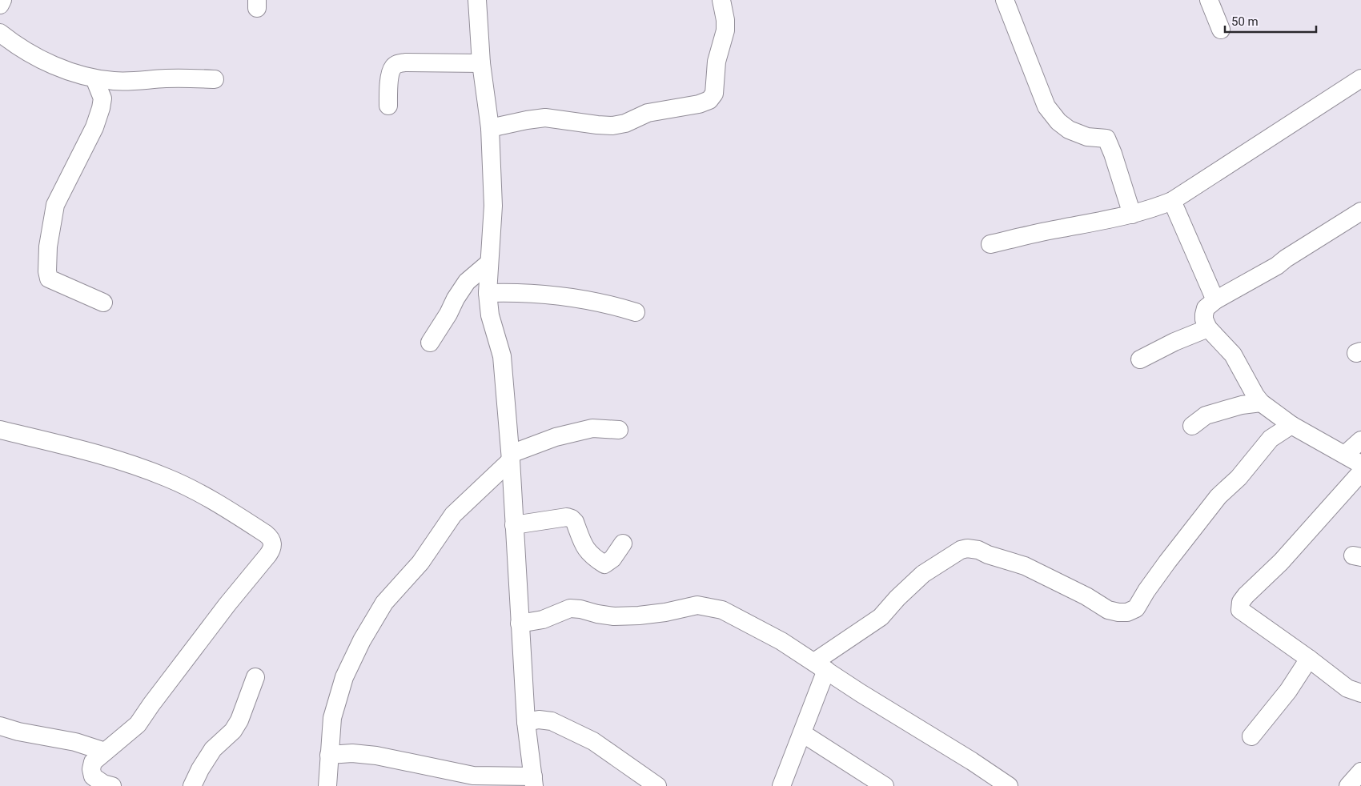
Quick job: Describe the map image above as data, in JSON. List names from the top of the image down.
{
  "scale_bar": "50 m"
}
